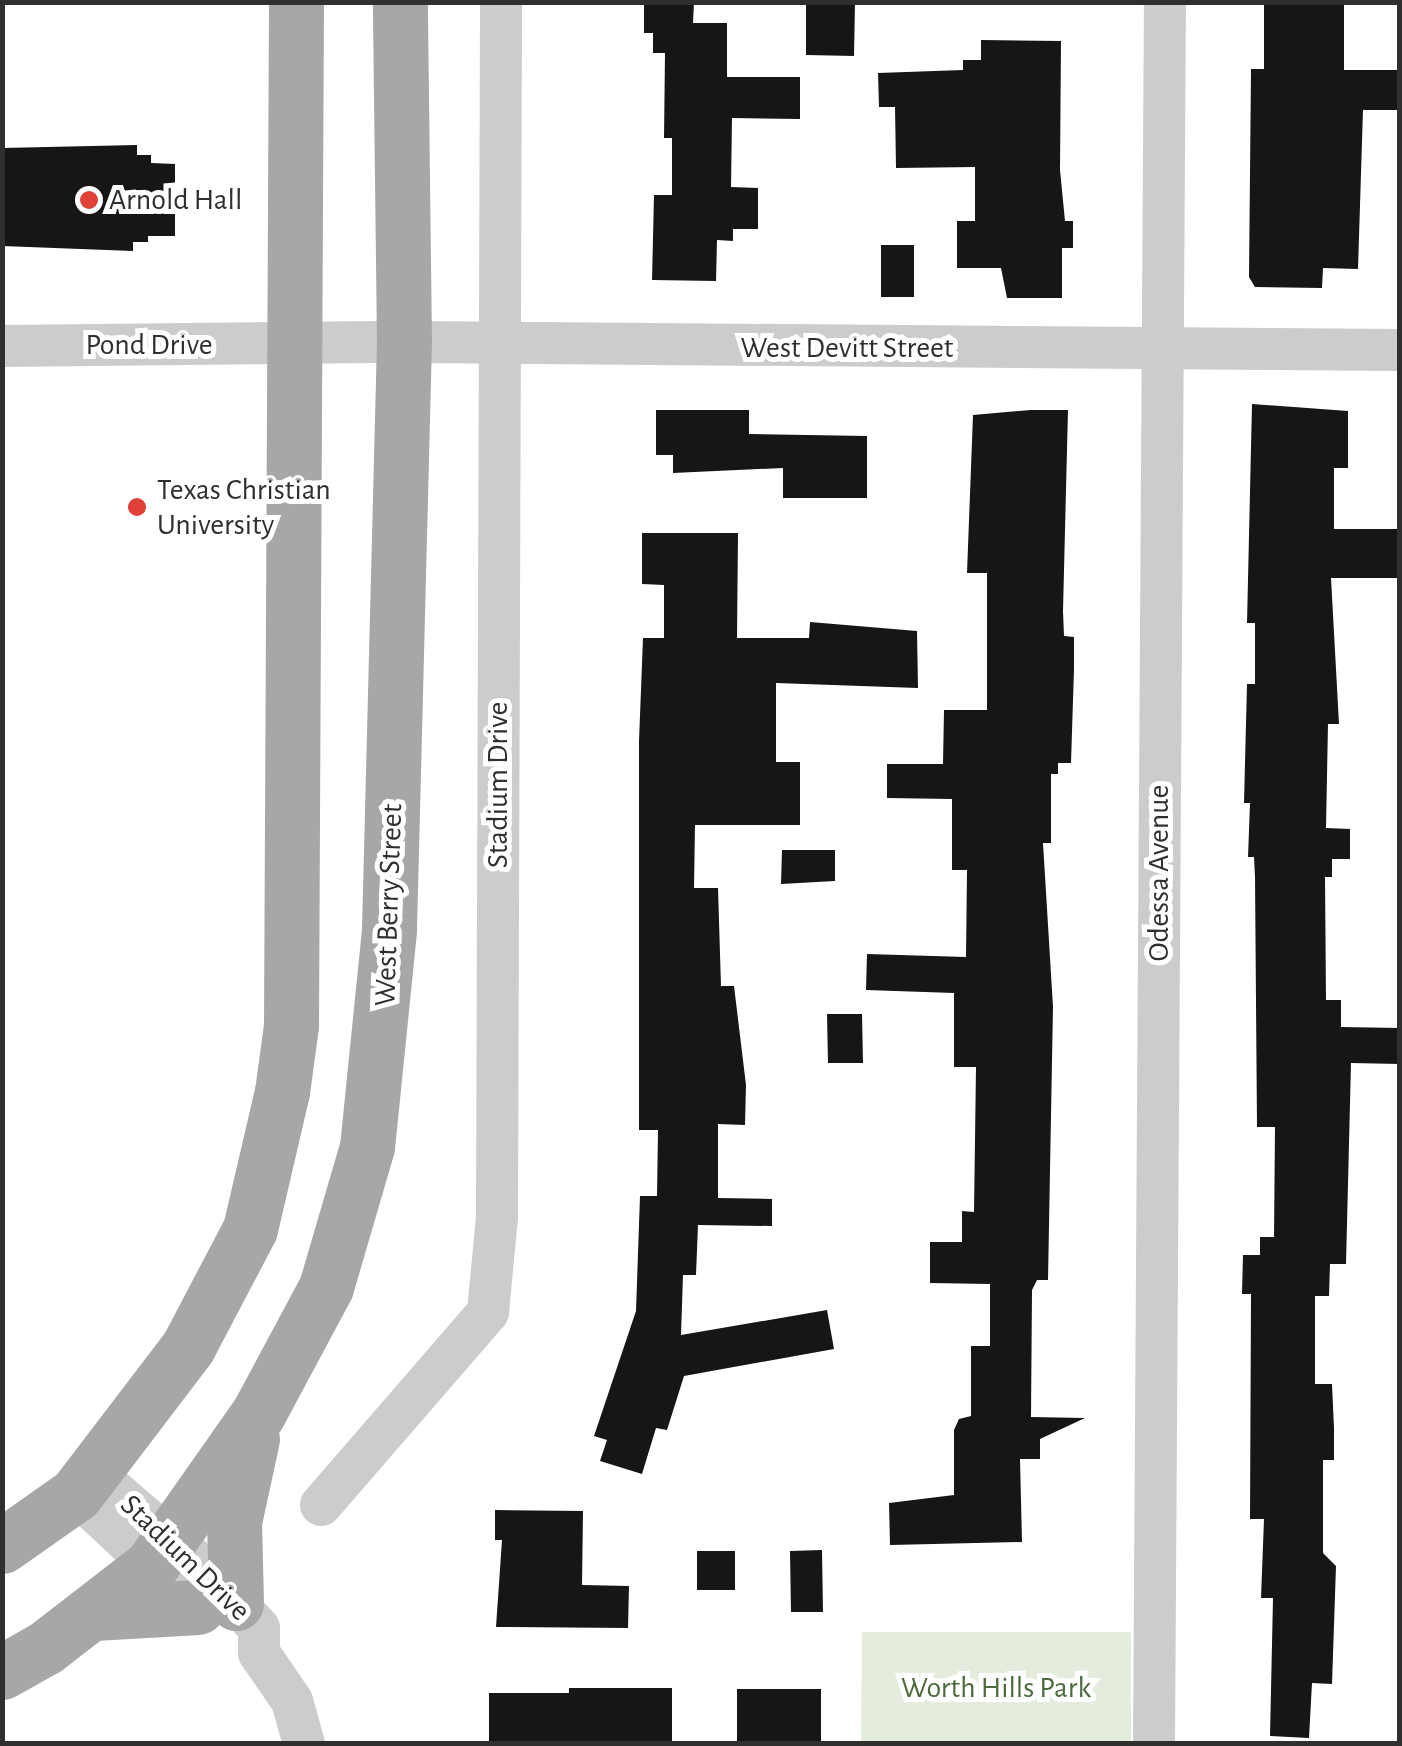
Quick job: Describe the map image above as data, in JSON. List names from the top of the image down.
{
  "streets": {
    "main road": ["West Berry Street"],
    "street": [
      "Pond Drive",
      "West Devitt Street",
      "Stadium Drive",
      "Odessa Avenue"
    ]
  },
  "crossings": [
    ["Pond Drive", "West Devitt Street"],
    ["West Devitt Street", "Stadium Drive"],
    ["West Devitt Street", "Odessa Avenue"],
    ["West Devitt Street", "West Berry Street"],
    ["Stadium Drive", "West Berry Street"]
  ],
  "parks": ["Worth Hills Park"],
  "places": ["Arnold Hall", "Texas Christian University"]
}
